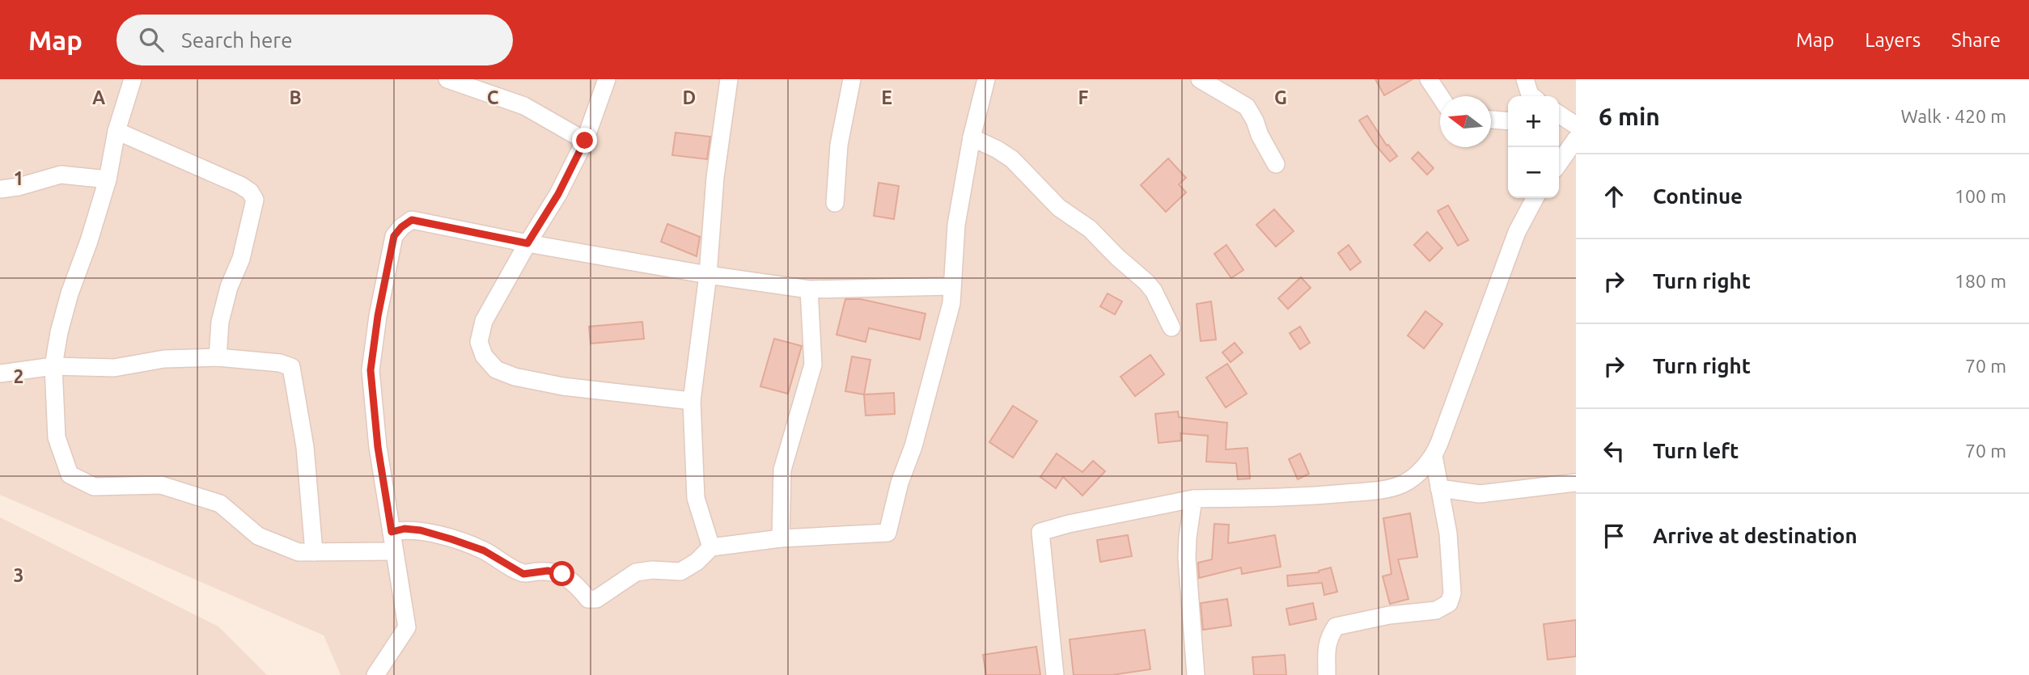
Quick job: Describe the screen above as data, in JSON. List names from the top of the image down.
{
  "north": "left",
  "page": {
    "header": "Map",
    "search": "Search here",
    "nav": ["Map", "Layers", "Share"],
    "heading": ["6 min", "Walk · 420 m"],
    "map_buttons": ["+", "−"],
    "list": [
      ["Continue", "100 m"],
      ["Turn right", "180 m"],
      ["Turn right", "70 m"],
      ["Turn left", "70 m"],
      "Arrive at destination"
    ]
  },
  "grid": {
    "columns": [
      "A",
      "B",
      "C",
      "D",
      "E",
      "F",
      "G"
    ],
    "rows": ["1", "2", "3"]
  }
}
